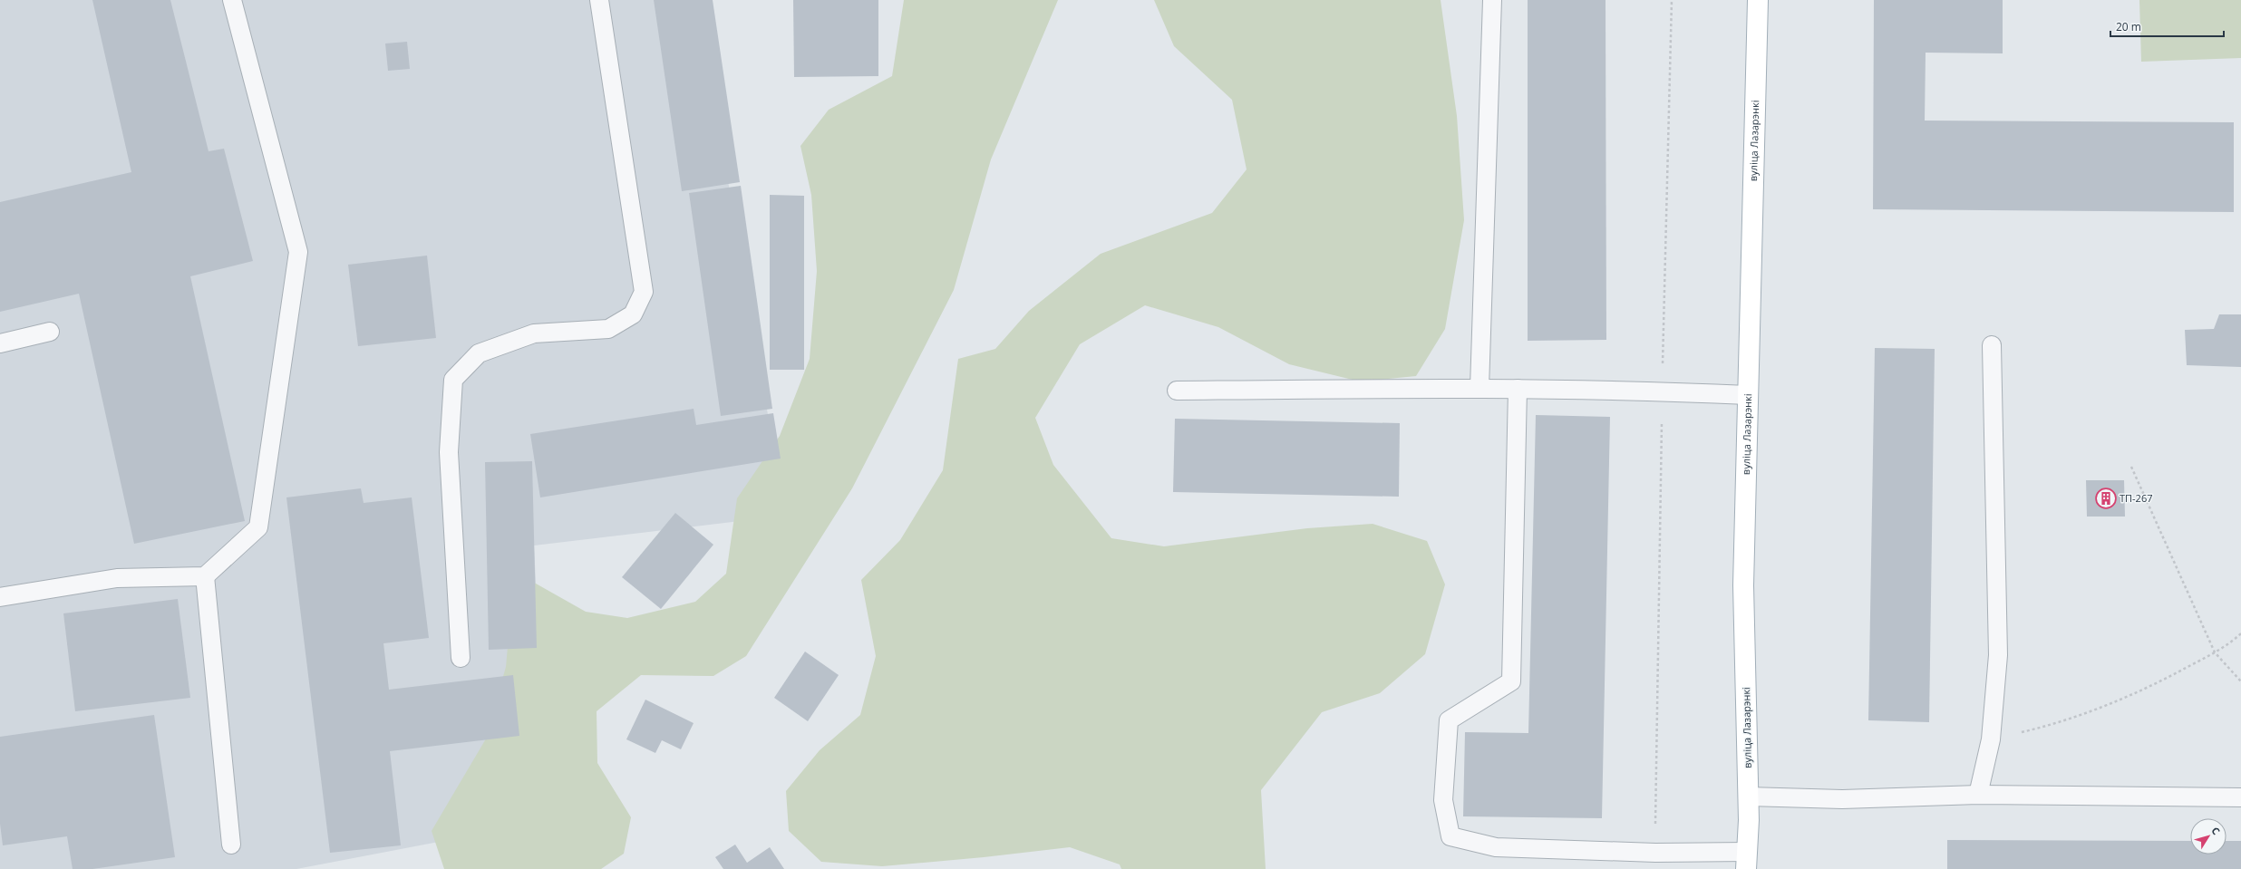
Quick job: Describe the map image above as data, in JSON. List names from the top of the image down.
{
  "streets": {
    "main road": ["вуліца Лазарэнкі"]
  },
  "places": {
    "building": ["ТП-267"]
  },
  "scale_bar": "20 m",
  "north": "top right"
}
